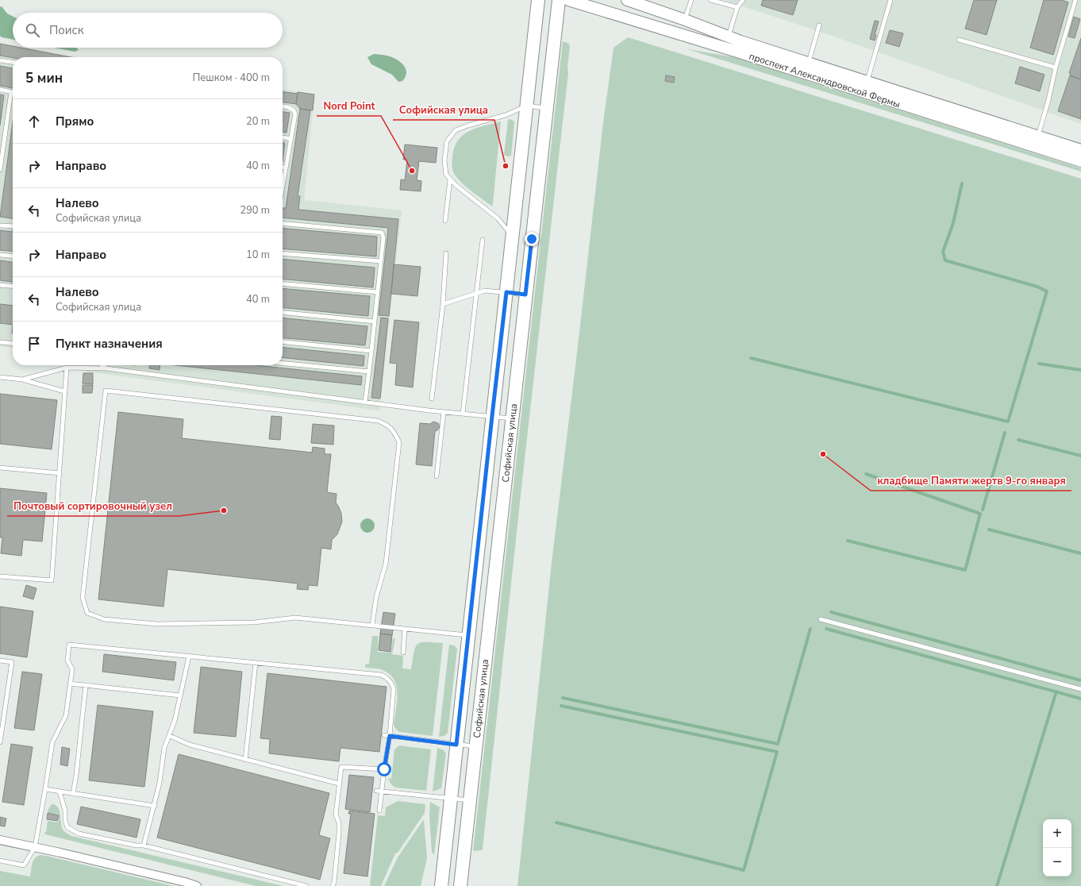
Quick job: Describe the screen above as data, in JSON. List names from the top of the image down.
{
  "streets": {
    "main road": ["проспект Александровской Фермы", "Софийская улица"]
  },
  "places": [
    "Софийская улица",
    "Nord Point",
    "кладбище Памяти жертв 9-го января",
    "Почтовый сортировочный узел"
  ],
  "page": {
    "search": "Поиск",
    "heading": ["5 мин", "Пешком · 400 m"],
    "list": [
      ["Прямо", "20 m"],
      ["Направо", "40 m"],
      ["Налево", "Софийская улица", "290 m"],
      ["Направо", "10 m"],
      ["Налево", "Софийская улица", "40 m"],
      "Пункт назначения"
    ],
    "map_buttons": ["+", "−"]
  }
}
